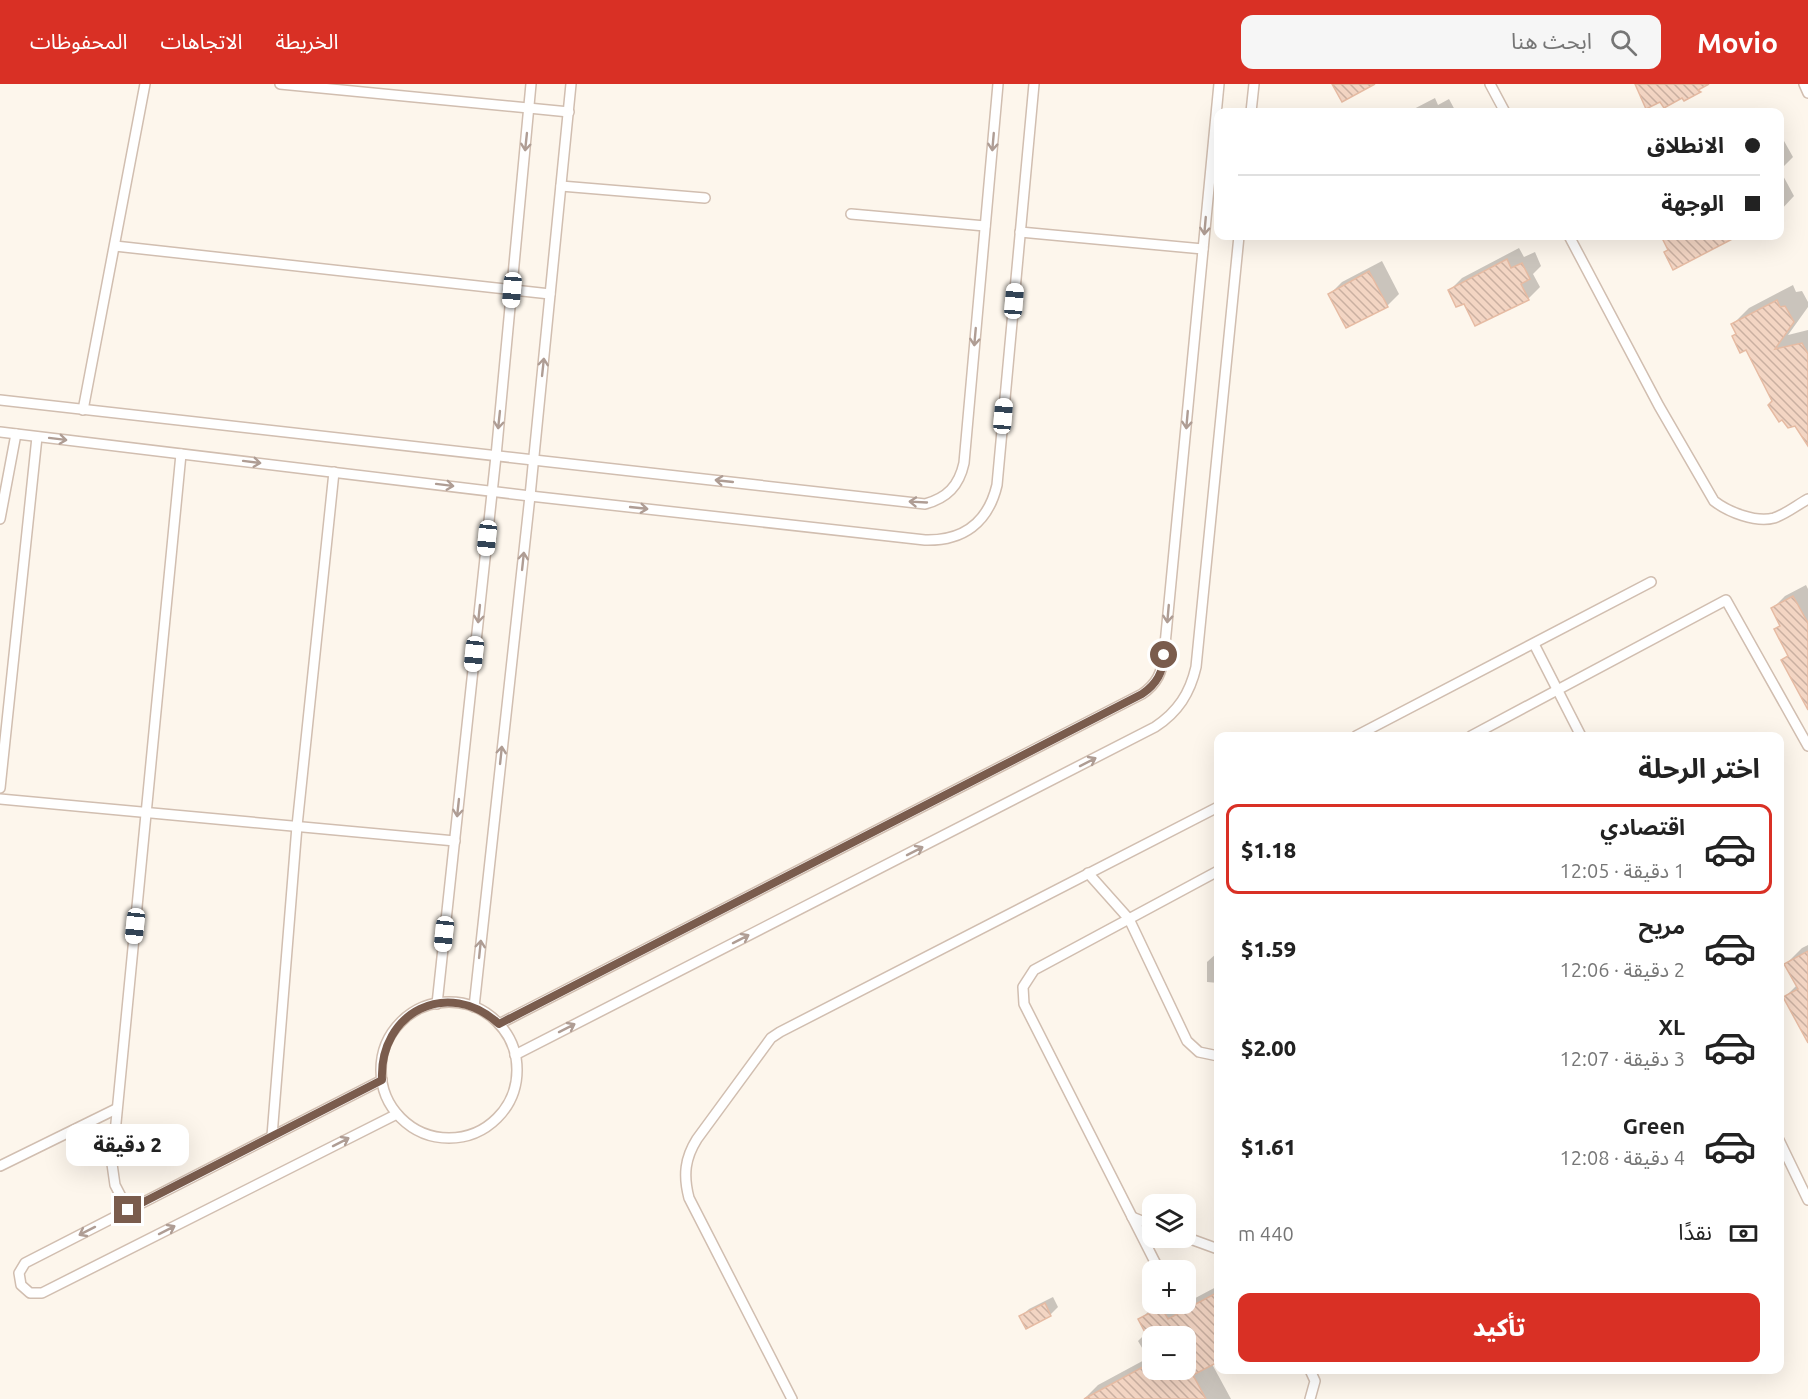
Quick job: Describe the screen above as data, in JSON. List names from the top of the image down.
{
  "page": {
    "header": "Movio",
    "search": "ابحث هنا",
    "nav": ["الخريطة", "الاتجاهات", "المحفوظات"],
    "banner": ["الانطلاق", "الوجهة"],
    "heading": "اختر الرحلة",
    "list": [
      {
        "name": "اقتصادي",
        "note": "1 دقيقة · 12:05",
        "value": "$1.18"
      },
      {
        "name": "مريح",
        "note": "2 دقيقة · 12:06",
        "value": "$1.59"
      },
      {
        "name": "XL",
        "note": "3 دقيقة · 12:07",
        "value": "$2.00"
      },
      {
        "name": "Green",
        "note": "4 دقيقة · 12:08",
        "value": "$1.61"
      }
    ],
    "bubble": "2 دقيقة",
    "map_buttons": ["+", "−"],
    "pay": ["نقدًا", "440 m"],
    "buttons": "تأكيد"
  }
}
